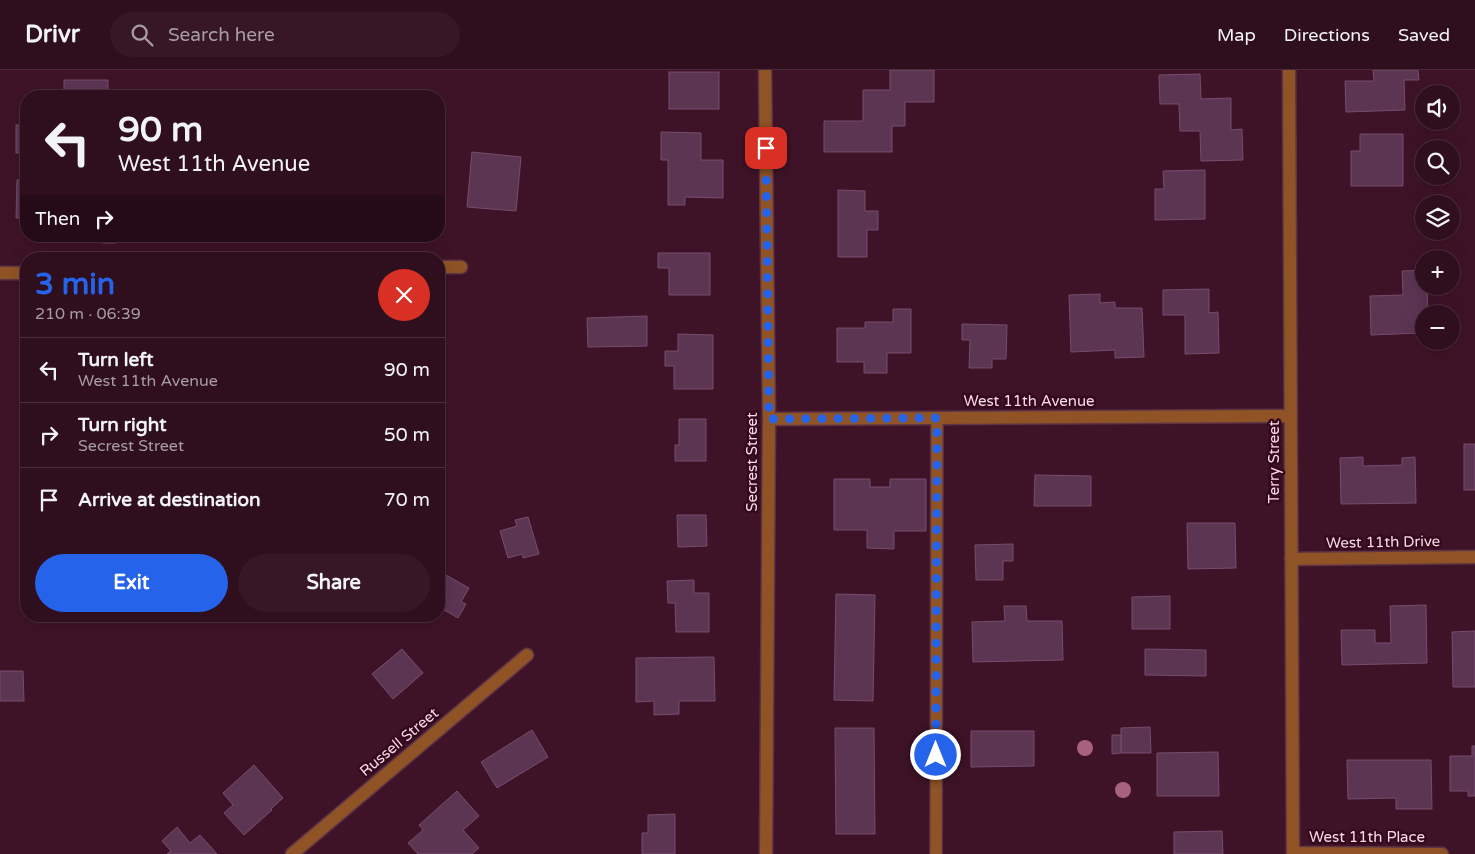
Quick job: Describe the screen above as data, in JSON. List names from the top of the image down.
{
  "streets": {
    "street": [
      "West 11th Avenue",
      "Secrest Street",
      "Terry Street",
      "West 11th Drive",
      "Russell Street",
      "West 11th Place"
    ]
  },
  "crossings": [
    ["West 11th Avenue", "Secrest Street"],
    ["West 11th Avenue", "Terry Street"],
    ["Terry Street", "West 11th Drive"],
    ["Terry Street", "West 11th Place"]
  ],
  "page": {
    "header": "Drivr",
    "search": "Search here",
    "nav": ["Map", "Directions", "Saved"],
    "map_buttons": ["+", "−"],
    "turn": ["90 m", "West 11th Avenue"],
    "then": "Then",
    "heading": ["3 min", "210 m · 06:39"],
    "list": [
      {
        "name": "Turn left",
        "note": "West 11th Avenue",
        "value": "90 m"
      },
      {
        "name": "Turn right",
        "note": "Secrest Street",
        "value": "50 m"
      },
      {
        "name": "Arrive at destination",
        "value": "70 m"
      }
    ],
    "buttons": ["Exit", "Share"]
  }
}
